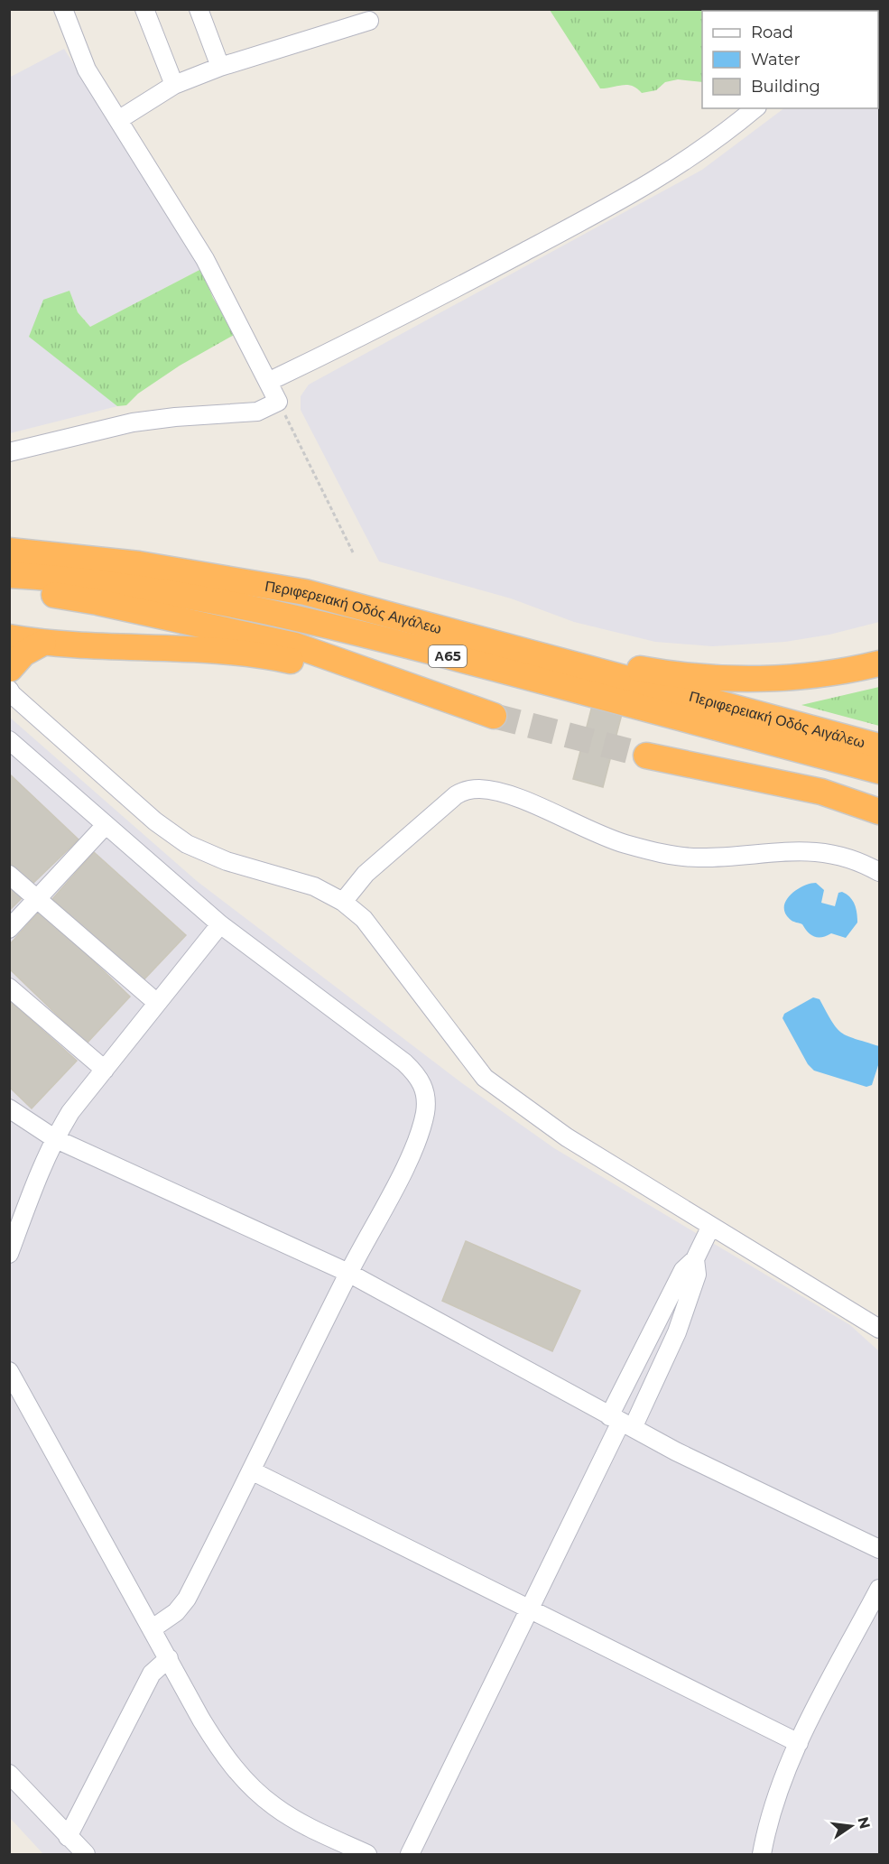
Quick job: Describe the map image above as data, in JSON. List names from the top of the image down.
{
  "streets": {
    "highway": ["Περιφερειακή Οδός Αιγάλεω", "Α65"]
  },
  "legend": ["Road", "Water", "Building"],
  "north": "right"
}
